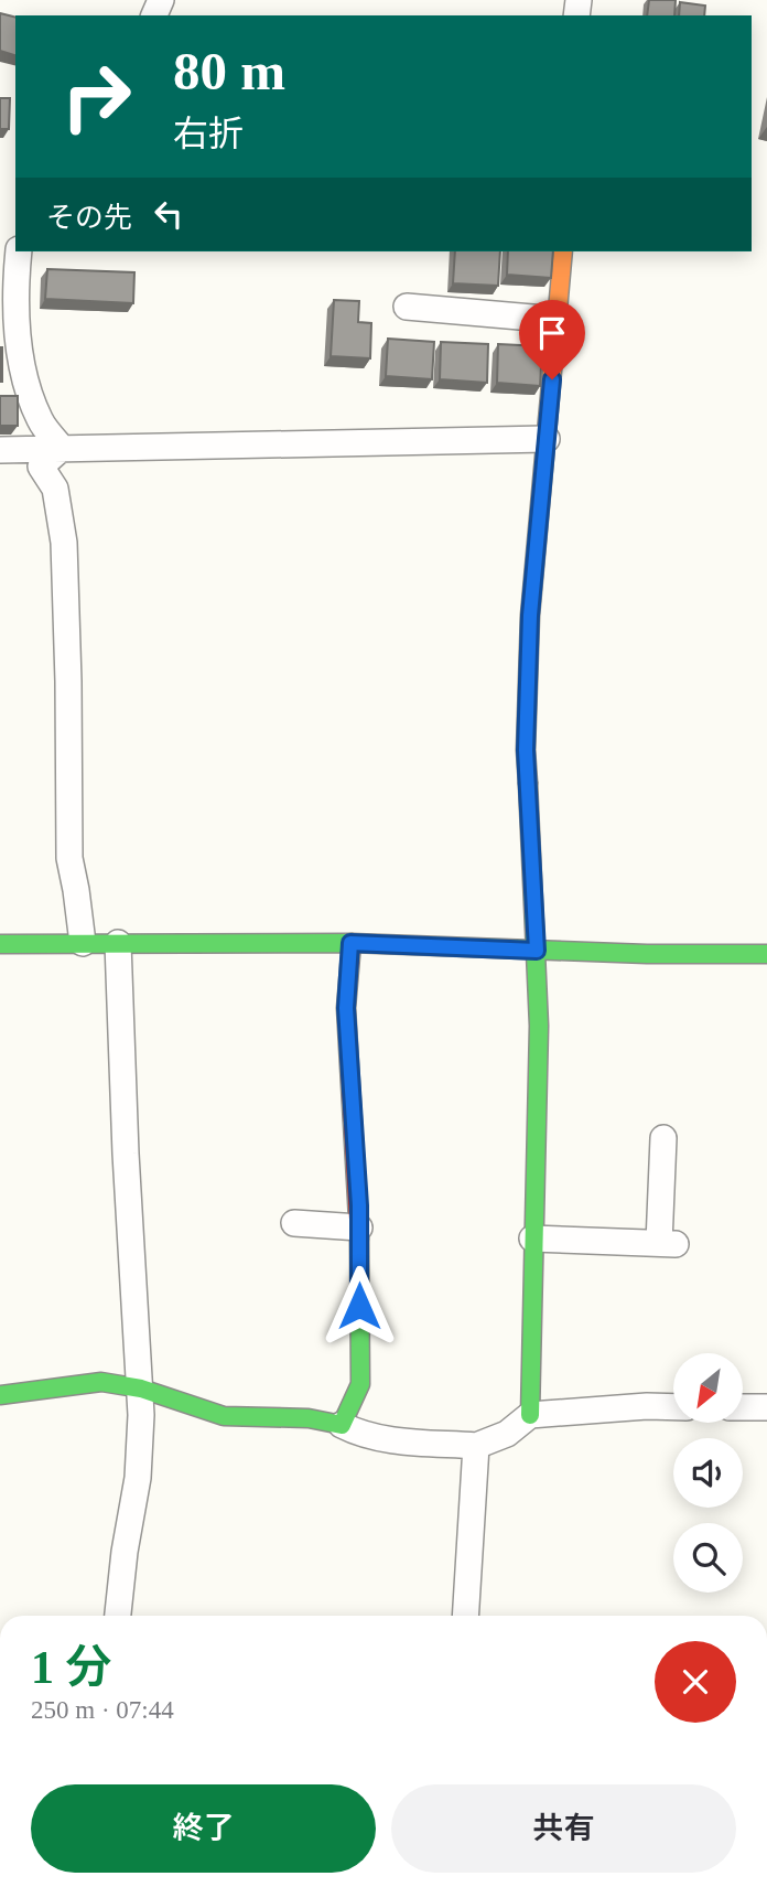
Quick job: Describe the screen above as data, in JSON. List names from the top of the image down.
{
  "north": "bottom left",
  "page": {
    "turn": ["80 m", "右折"],
    "then": "その先",
    "heading": ["1 分", "250 m · 07:44"],
    "buttons": ["終了", "共有"]
  }
}
